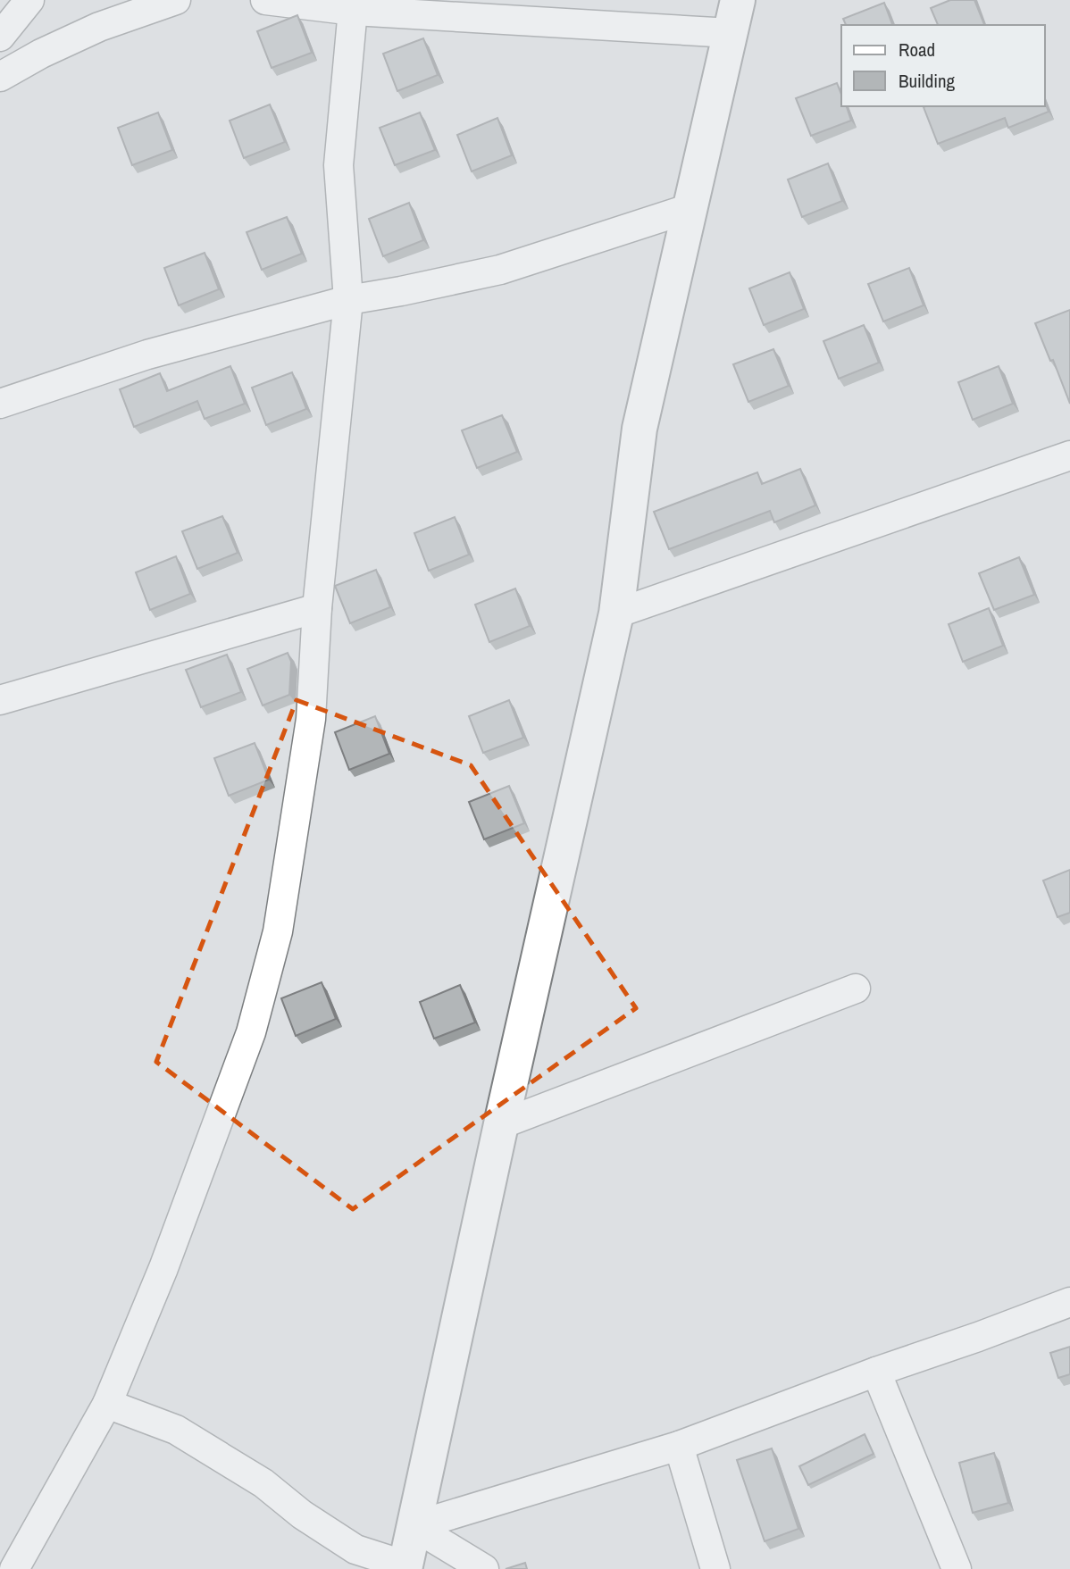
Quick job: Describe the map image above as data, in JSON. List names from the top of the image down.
{
  "legend": ["Road", "Building"]
}
